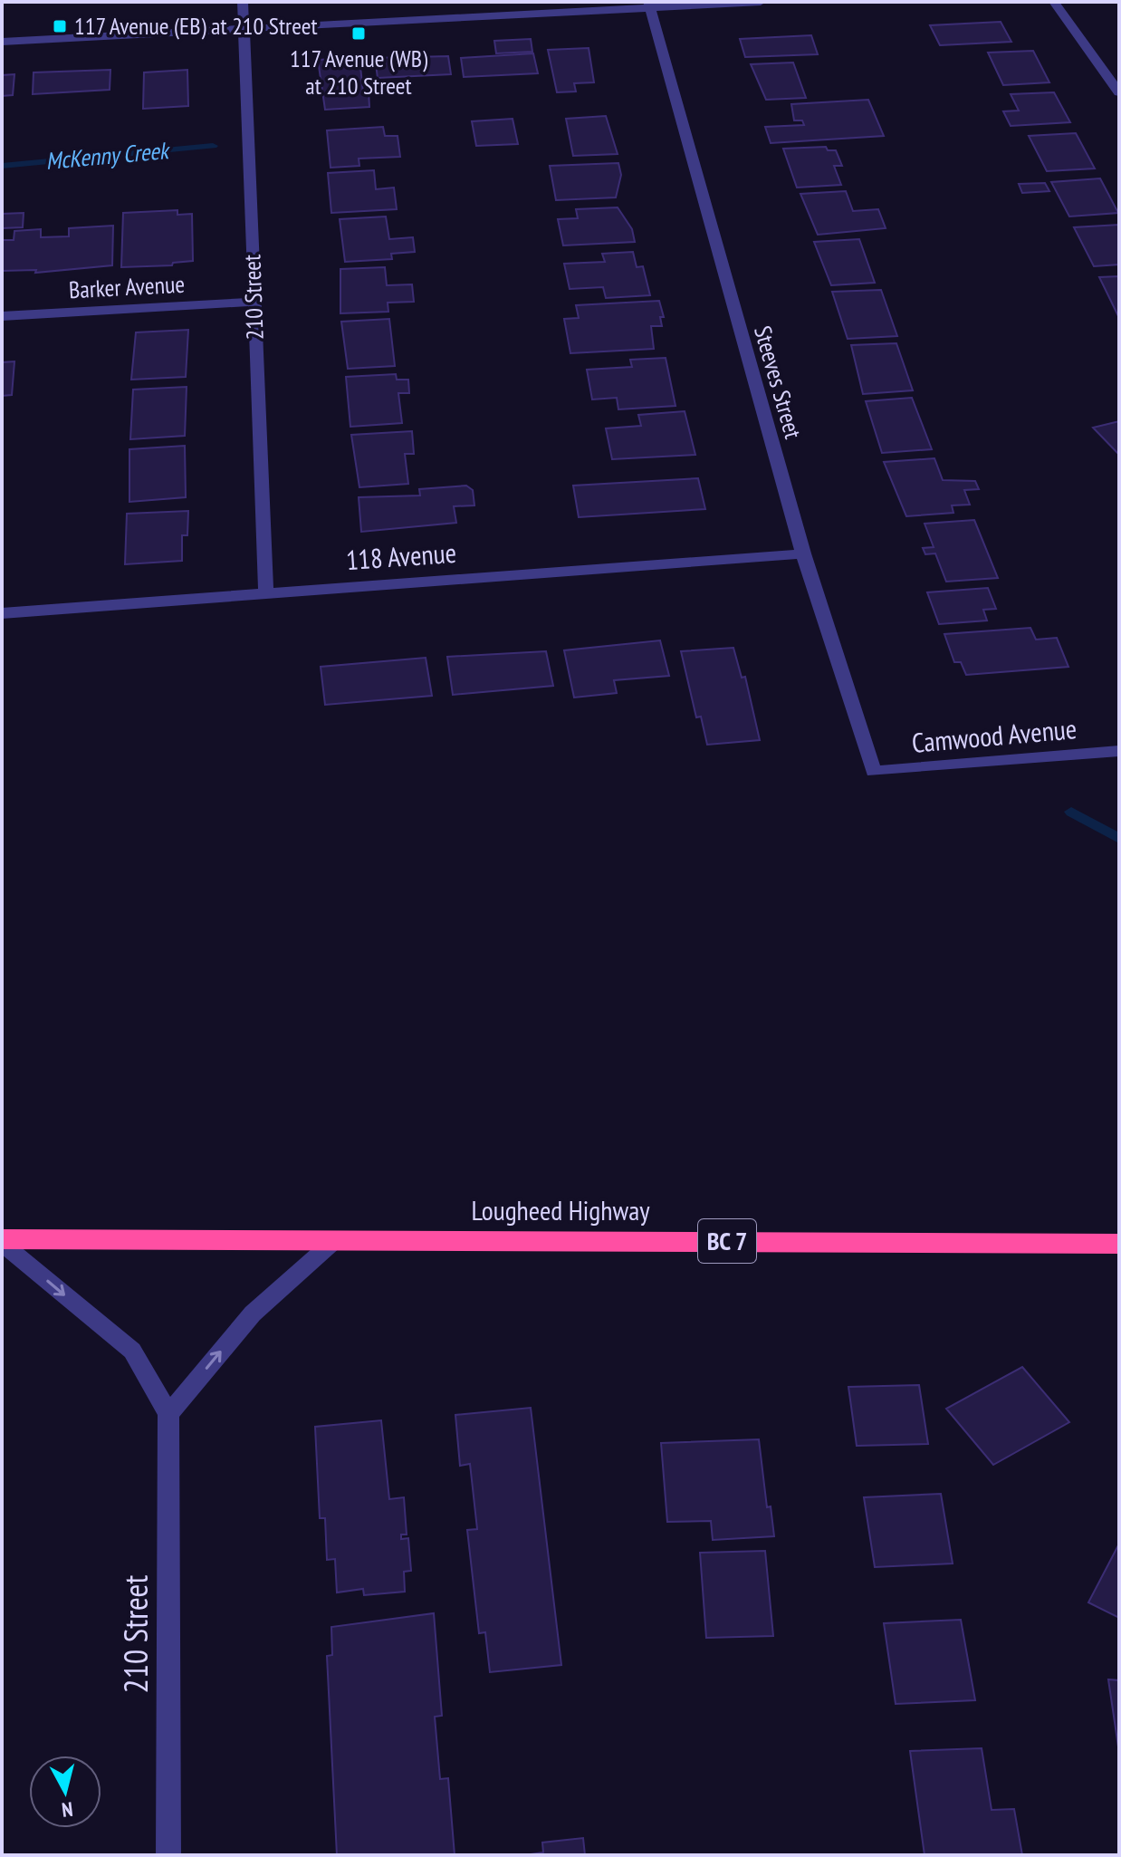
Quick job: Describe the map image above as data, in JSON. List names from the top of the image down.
{
  "streets": {
    "highway": ["Lougheed Highway", "BC 7"],
    "street": [
      "Barker Avenue",
      "210 Street",
      "Steeves Street",
      "118 Avenue",
      "Camwood Avenue"
    ]
  },
  "crossings": [
    ["Barker Avenue", "210 Street"],
    ["210 Street", "118 Avenue"],
    ["210 Street", "Lougheed Highway"],
    ["Steeves Street", "118 Avenue"],
    ["Steeves Street", "Camwood Avenue"]
  ],
  "water": ["McKenny Creek"],
  "places": {
    "transit": ["117 Avenue (EB) at 210 Street", "117 Avenue (WB) at 210 Street"]
  },
  "north": "bottom"
}
